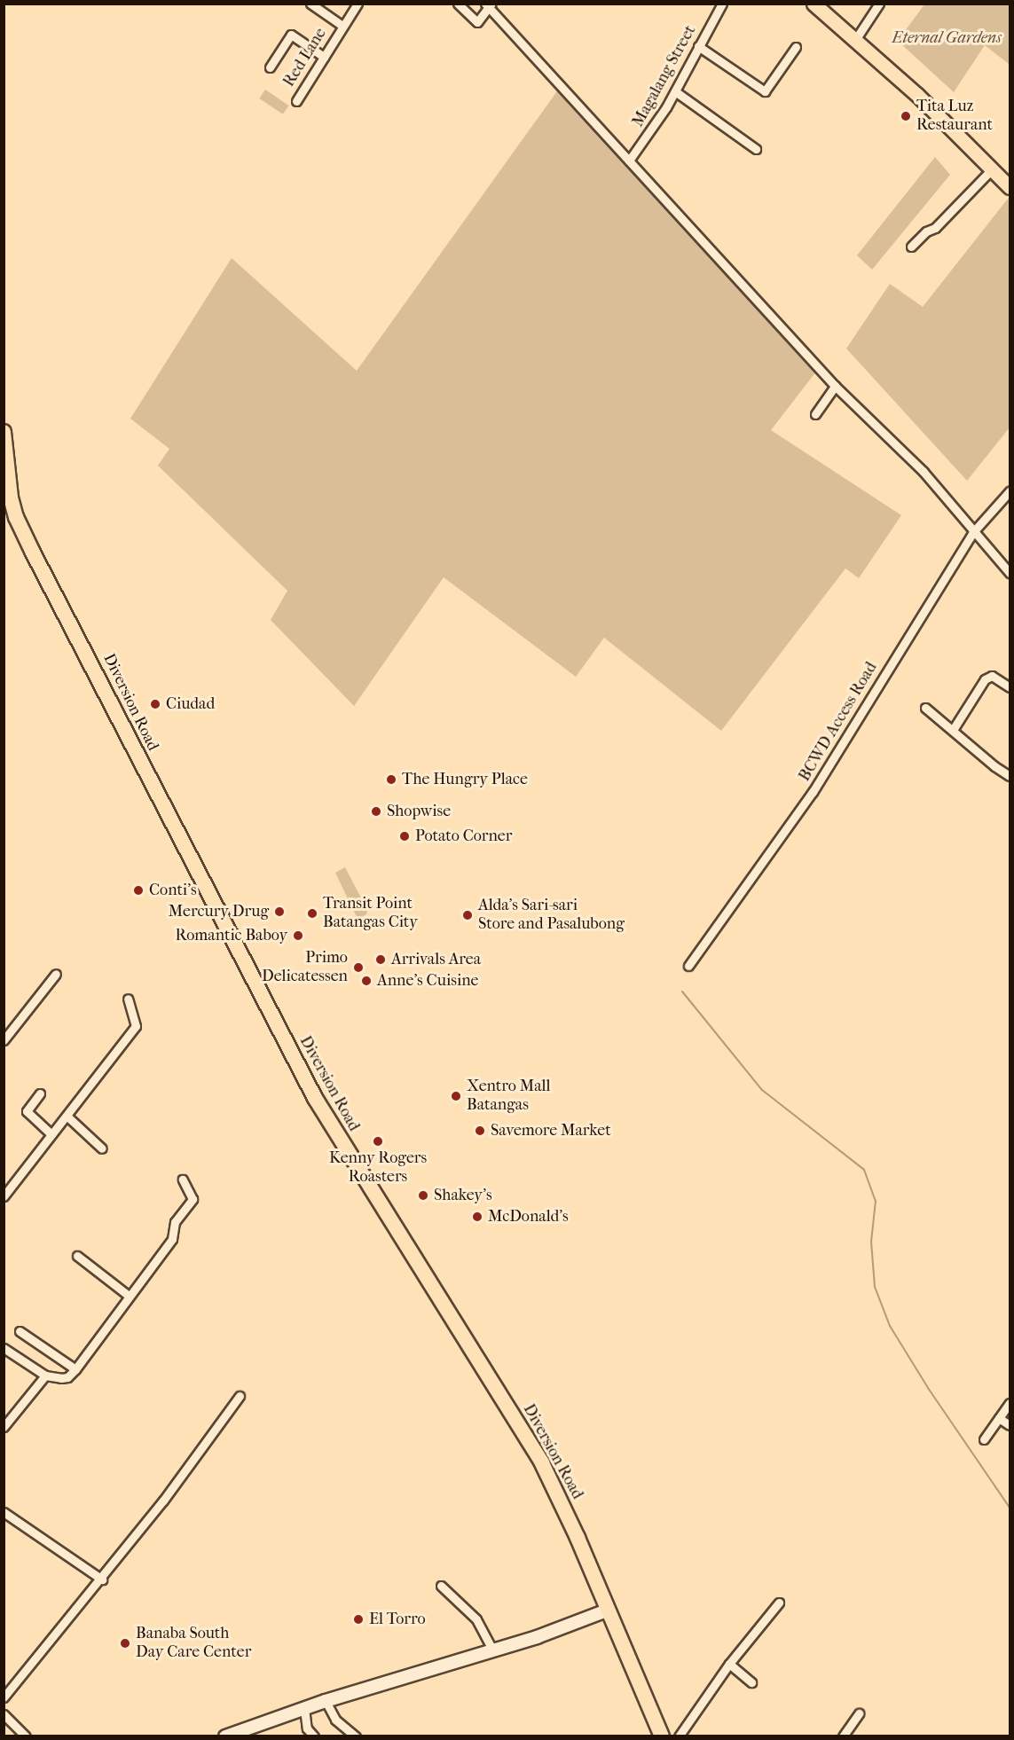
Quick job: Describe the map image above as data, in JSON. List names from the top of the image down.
{
  "streets": {
    "highway": ["Diversion Road"],
    "street": ["Red Lane", "Magalang Street", "BCWD Access Road"]
  },
  "parks": ["Eternal Gardens"],
  "places": [
    "Tita Luz Restaurant",
    "Ciudad",
    "The Hungry Place",
    "Shopwise",
    "Potato Corner",
    "Conti's",
    "Mercury Drug",
    "Transit Point Batangas City",
    "Alda's Sari-sari Store and Pasalubong",
    "Romantic Baboy",
    "Arrivals Area",
    "Primo Delicatessen",
    "Anne's Cuisine",
    "Xentro Mall Batangas",
    "Savemore Market",
    "Kenny Rogers Roasters",
    "Shakey's",
    "McDonald's",
    "El Torro",
    "Banaba South Day Care Center"
  ]
}
